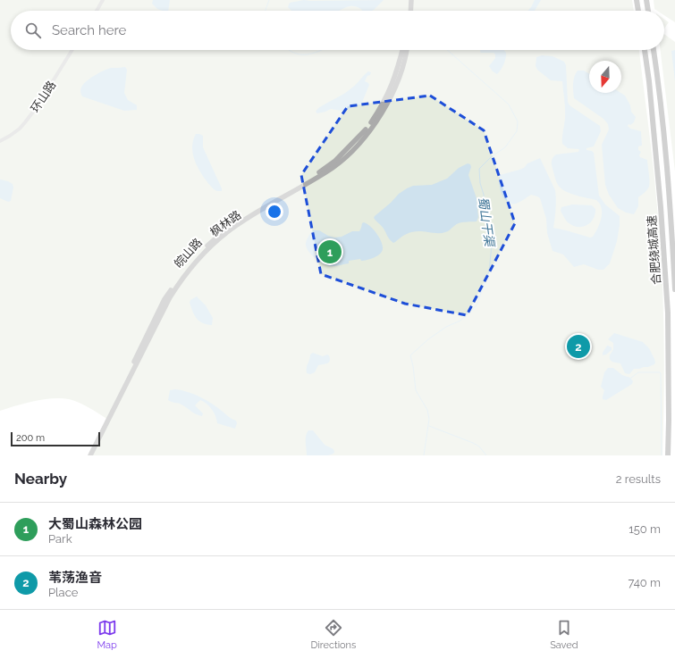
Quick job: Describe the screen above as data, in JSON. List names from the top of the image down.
{
  "streets": {
    "highway": ["合肥绕城高速"],
    "main road": ["枫林路", "皖山路"],
    "street": ["环山路"]
  },
  "water": ["蜀山干渠"],
  "scale_bar": "200 m",
  "north": "bottom",
  "page": {
    "search": "Search here",
    "pins": ["1", "2"],
    "scale": "200 m",
    "heading": ["Nearby", "2 results"],
    "list": [
      {
        "mark": "1",
        "name": "大蜀山森林公园",
        "note": "Park",
        "value": "150 m"
      },
      {
        "mark": "2",
        "name": "苇荡渔音",
        "note": "Place",
        "value": "740 m"
      }
    ],
    "nav": ["Map", "Directions", "Saved"]
  }
}
